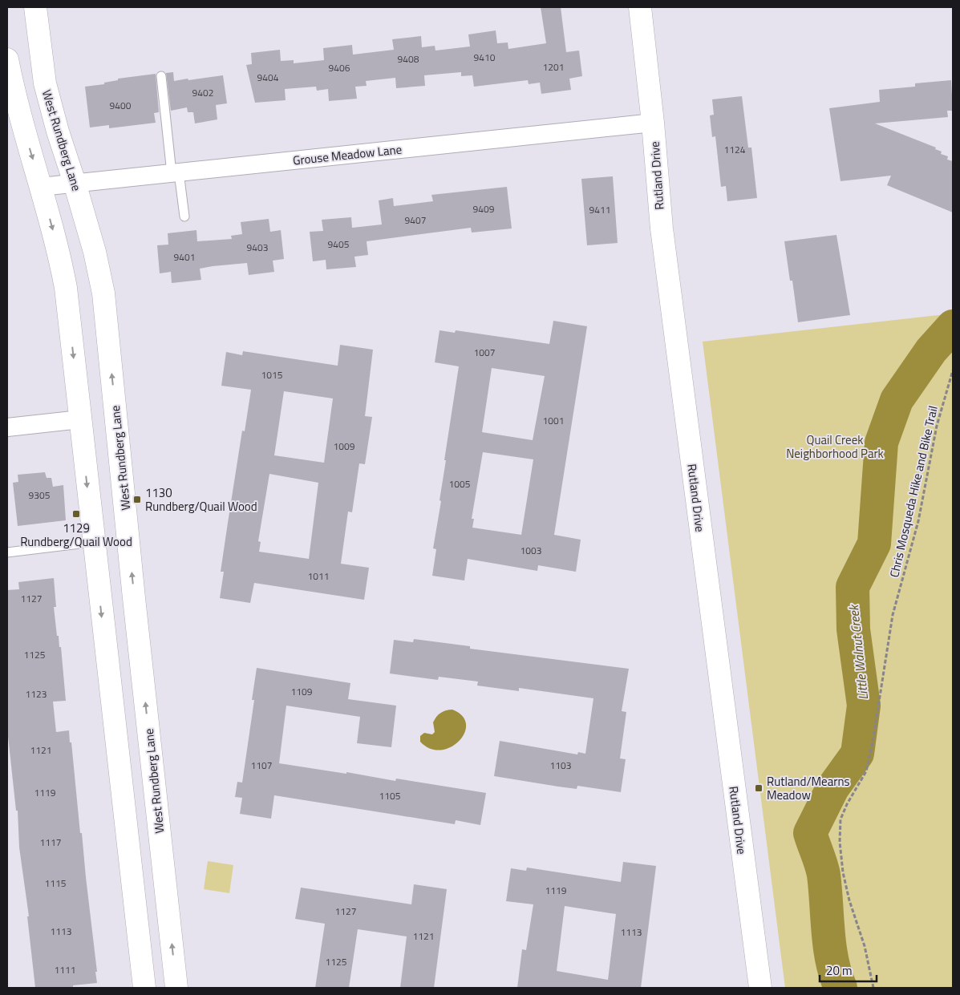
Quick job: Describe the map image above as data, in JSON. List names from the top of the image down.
{
  "streets": {
    "main road": ["West Rundberg Lane", "Rutland Drive"],
    "street": ["Grouse Meadow Lane"],
    "path": ["Chris Mosqueda Hike and Bike Trail"]
  },
  "crossings": [
    ["West Rundberg Lane", "Grouse Meadow Lane"],
    ["Grouse Meadow Lane", "Rutland Drive"]
  ],
  "water": ["Little Walnut Creek"],
  "parks": ["Quail Creek Neighborhood Park"],
  "places": {
    "transit": ["1130 Rundberg/Quail Wood", "1129 Rundberg/Quail Wood", "Rutland/Mearns Meadow"]
  },
  "house_numbers": [
    "9410",
    "9408",
    "1201",
    "9406",
    "9404",
    "9402",
    "9400",
    "1124",
    "9409",
    "9411",
    "9407",
    "9405",
    "9403",
    "9401",
    "1007",
    "1015",
    "1001",
    "1009",
    "1005",
    "9305",
    "1003",
    "1011",
    "1127",
    "1125",
    "1109",
    "1123",
    "1121",
    "1107",
    "1103",
    "1119",
    "1105",
    "1117",
    "1115",
    "1119",
    "1127",
    "1113",
    "1113",
    "1121",
    "1125",
    "1111"
  ],
  "scale_bar": "20 m"
}
